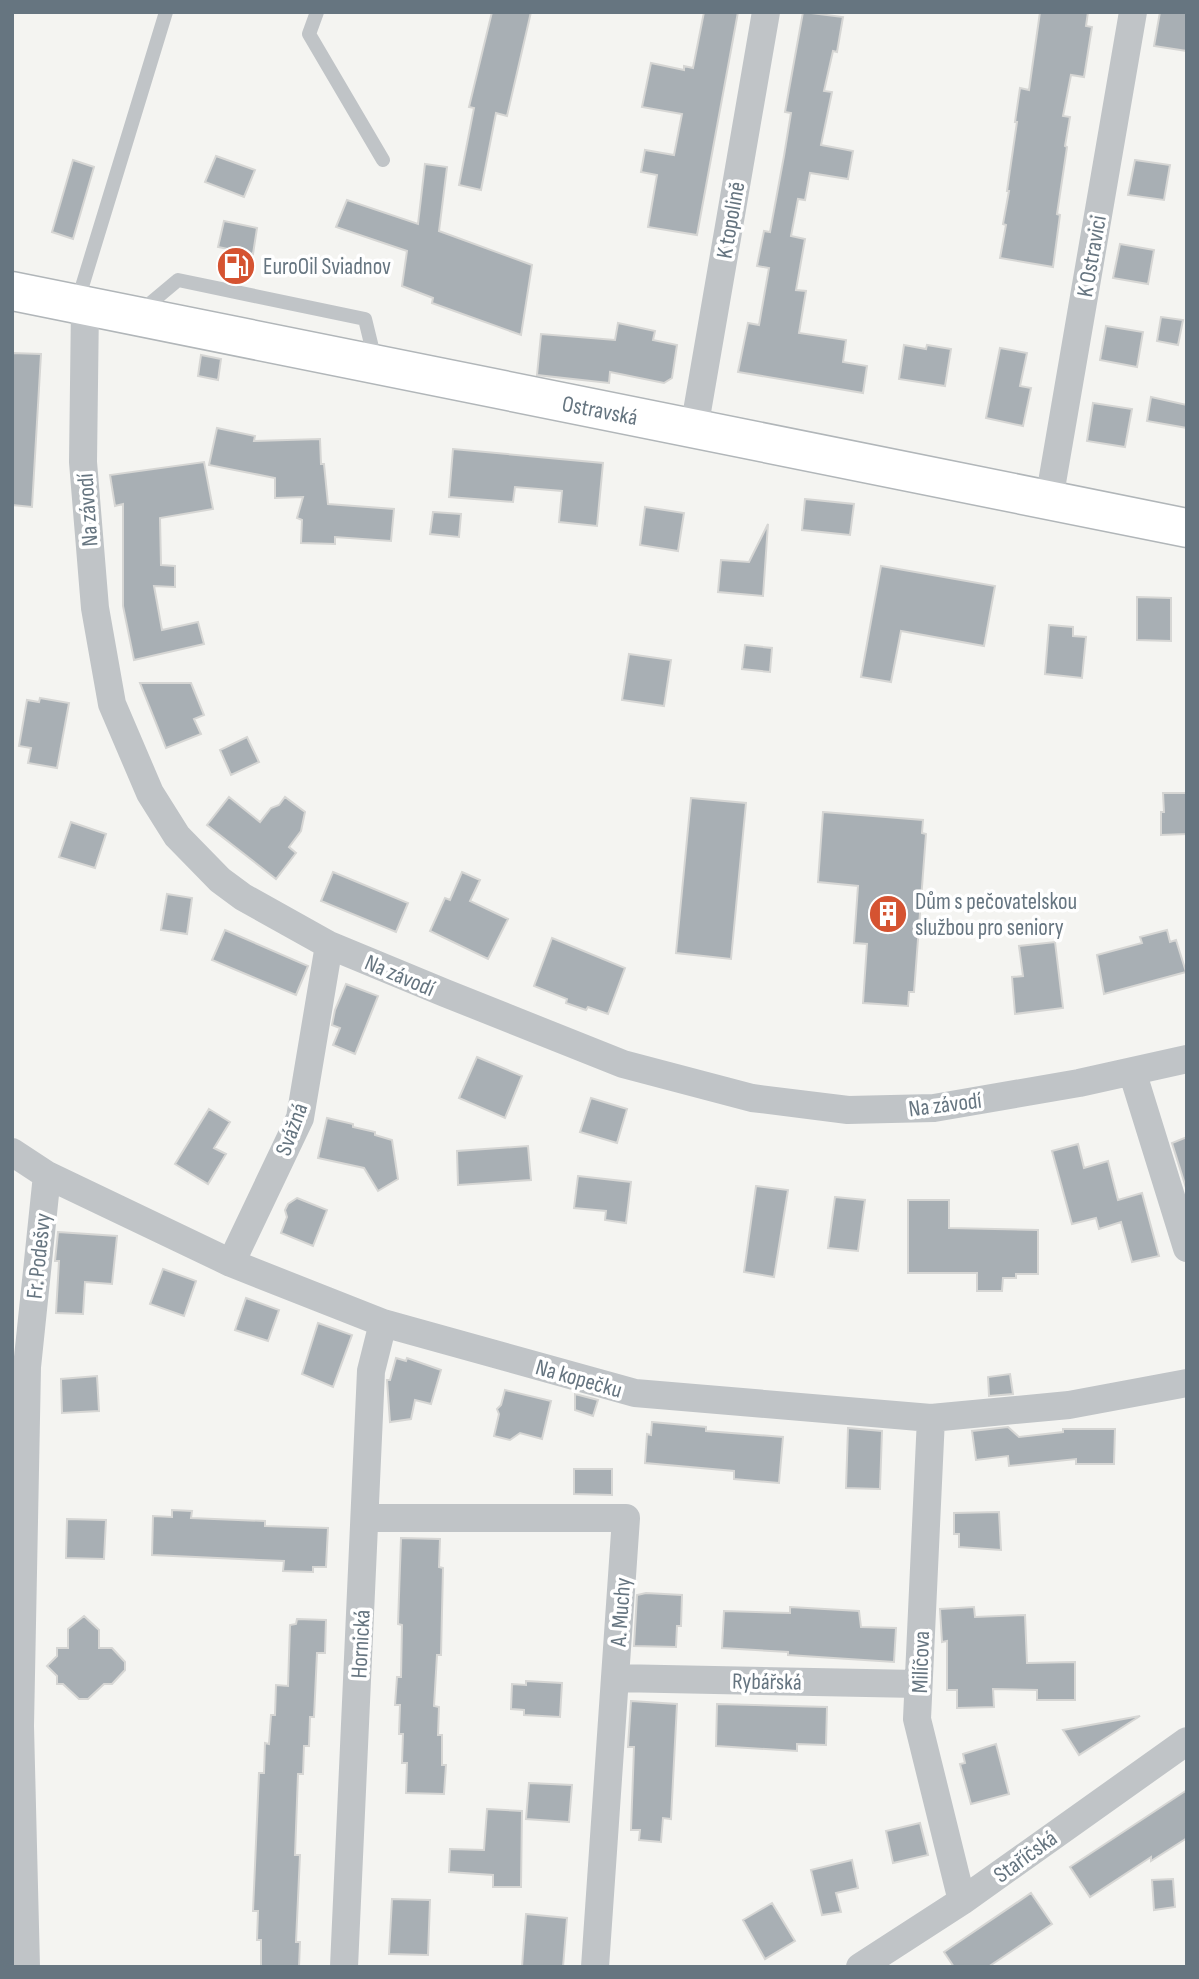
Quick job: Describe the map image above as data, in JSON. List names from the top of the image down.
{
  "streets": {
    "street": [
      "K topolině",
      "K Ostravici",
      "Ostravská",
      "Na závodí",
      "Svážná",
      "Fr. Podešvy",
      "Na kopečku",
      "A. Muchy",
      "Hornická",
      "Milíčova",
      "Rybářská",
      "Staříčská"
    ]
  },
  "crossings": [
    ["K topolině", "Ostravská"],
    ["K Ostravici", "Ostravská"],
    ["Ostravská", "Na závodí"],
    ["Na závodí", "Svážná"],
    ["Svážná", "Na kopečku"],
    ["Fr. Podešvy", "Na kopečku"],
    ["Na kopečku", "Hornická"],
    ["Na kopečku", "Milíčova"],
    ["A. Muchy", "Hornická"],
    ["A. Muchy", "Rybářská"],
    ["Milíčova", "Rybářská"],
    ["Milíčova", "Staříčská"]
  ],
  "places": {
    "fuel station": ["EuroOil Sviadnov"],
    "building": ["Dům s pečovatelskou službou pro seniory"]
  }
}
